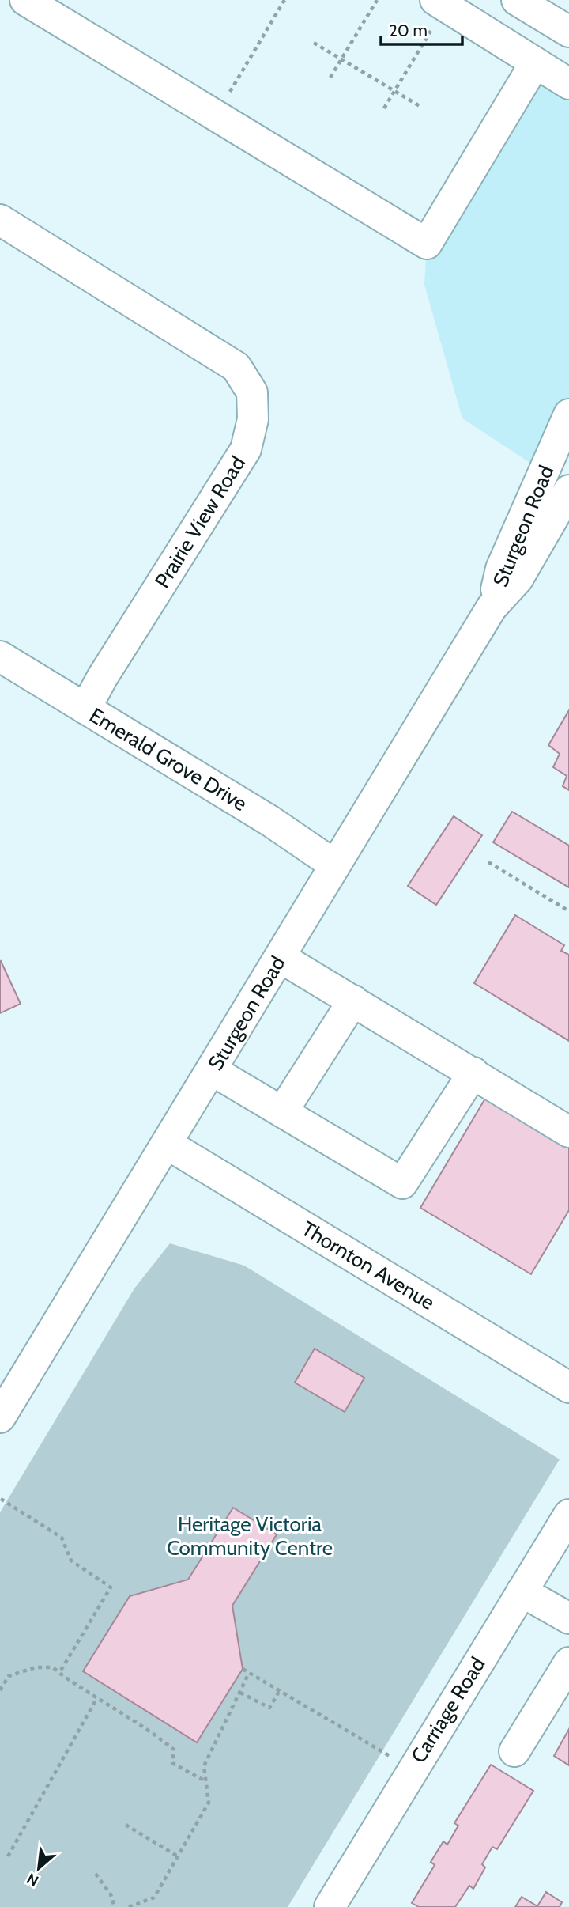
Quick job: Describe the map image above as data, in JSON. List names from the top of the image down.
{
  "streets": {
    "street": [
      "Prairie View Road",
      "Sturgeon Road",
      "Emerald Grove Drive",
      "Thornton Avenue",
      "Carriage Road"
    ]
  },
  "crossings": [
    ["Prairie View Road", "Emerald Grove Drive"],
    ["Sturgeon Road", "Emerald Grove Drive"],
    ["Sturgeon Road", "Thornton Avenue"]
  ],
  "parks": ["Heritage Victoria Community Centre"],
  "scale_bar": "20 m",
  "north": "bottom left"
}
